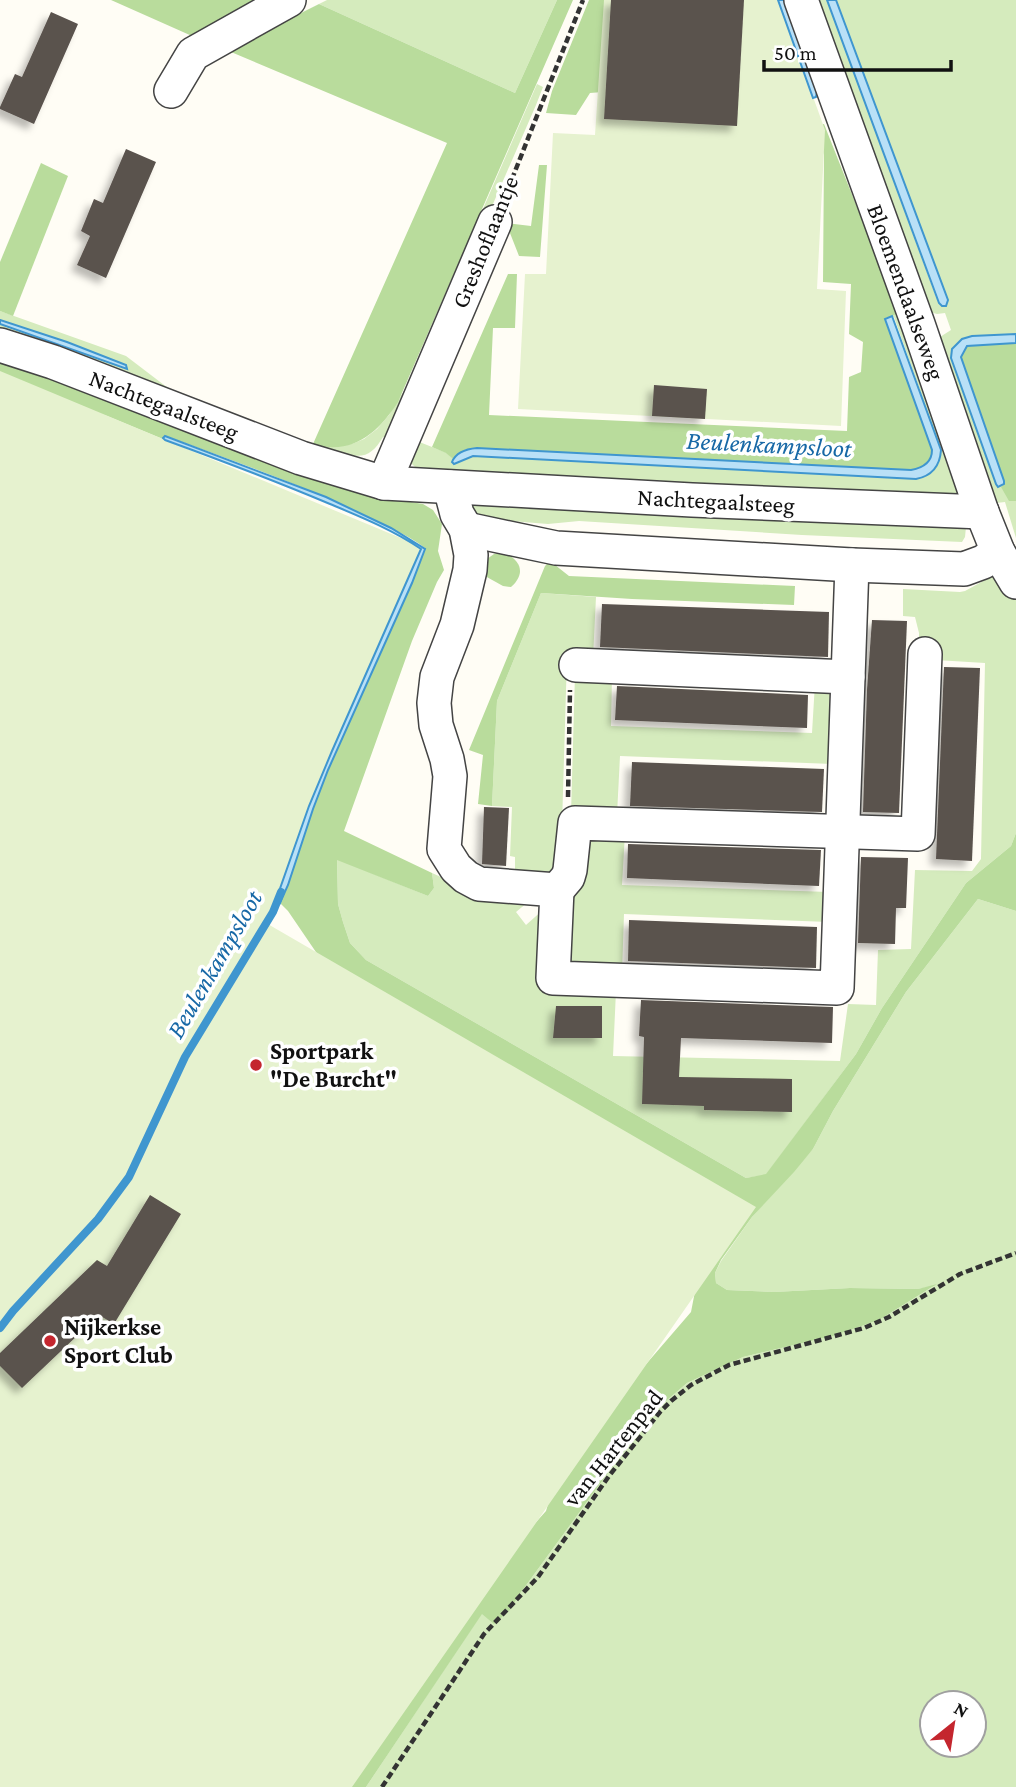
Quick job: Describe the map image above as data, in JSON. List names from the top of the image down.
{
  "streets": {
    "street": ["Greshoflaantje", "Bloemendaalseweg", "Nachtegaalsteeg"],
    "path": ["van Hartenpad"]
  },
  "crossings": [
    ["Greshoflaantje", "Nachtegaalsteeg"],
    ["Bloemendaalseweg", "Nachtegaalsteeg"]
  ],
  "water": ["Beulenkampsloot"],
  "places": ["Sportpark \"De Burcht\"", "Nijkerkse Sport Club"],
  "scale_bar": "50 m",
  "north": "top right"
}
